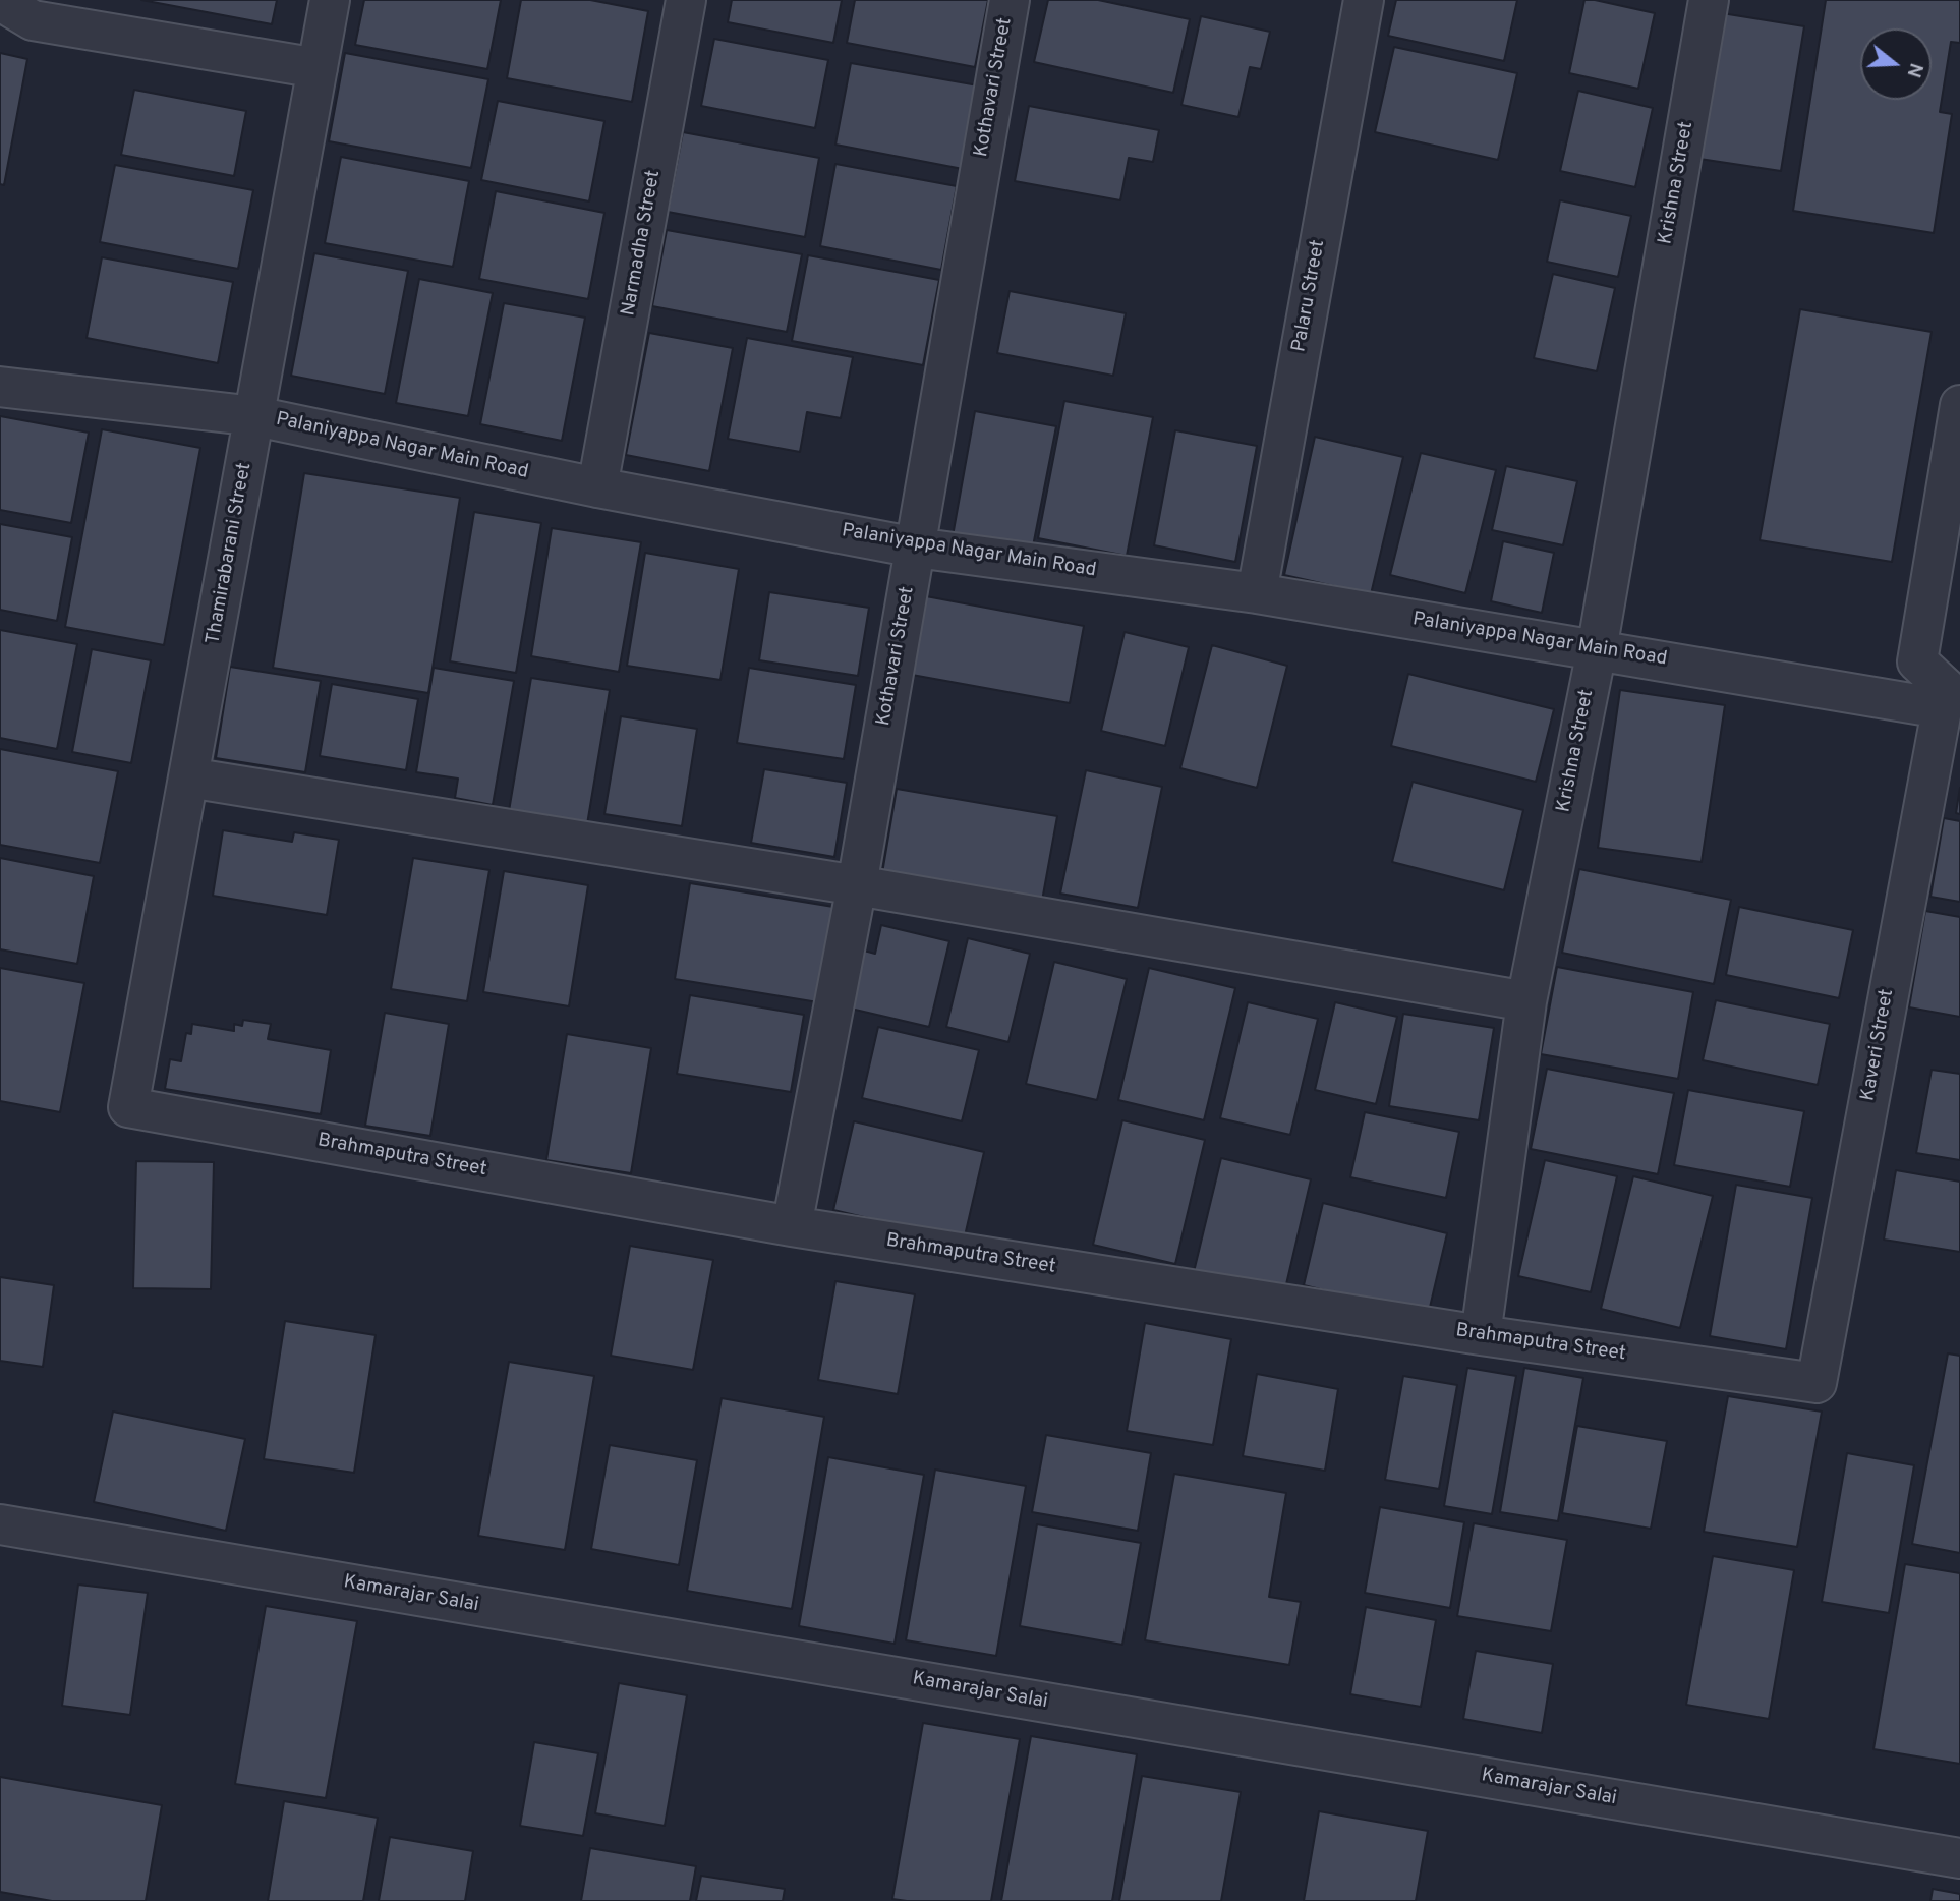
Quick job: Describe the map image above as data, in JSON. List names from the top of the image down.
{
  "streets": {
    "street": [
      "Kothavari Street",
      "Krishna Street",
      "Narmadha Street",
      "Palaru Street",
      "Palaniyappa Nagar Main Road",
      "Thamirabarani Street",
      "Kaveri Street",
      "Brahmaputra Street",
      "Kamarajar Salai"
    ]
  },
  "crossings": [
    ["Kothavari Street", "Palaniyappa Nagar Main Road"],
    ["Kothavari Street", "Brahmaputra Street"],
    ["Krishna Street", "Palaniyappa Nagar Main Road"],
    ["Krishna Street", "Brahmaputra Street"],
    ["Narmadha Street", "Palaniyappa Nagar Main Road"],
    ["Palaru Street", "Palaniyappa Nagar Main Road"],
    ["Palaniyappa Nagar Main Road", "Thamirabarani Street"],
    ["Palaniyappa Nagar Main Road", "Kaveri Street"],
    ["Thamirabarani Street", "Brahmaputra Street"],
    ["Kaveri Street", "Brahmaputra Street"]
  ],
  "north": "right"
}
